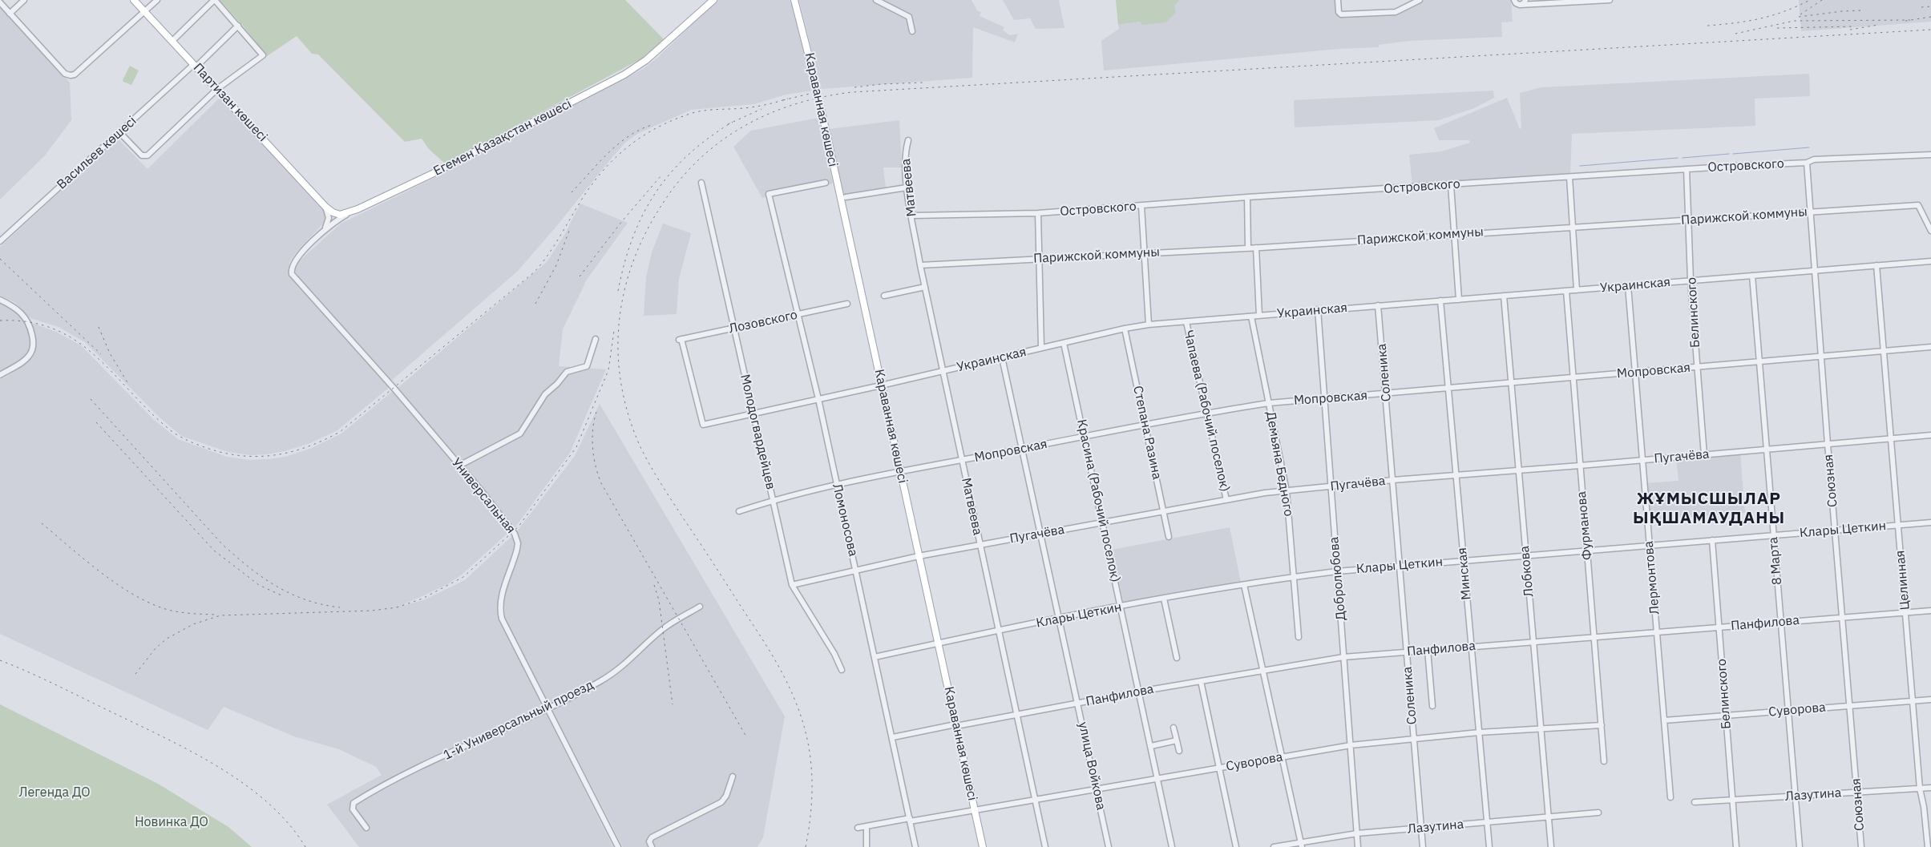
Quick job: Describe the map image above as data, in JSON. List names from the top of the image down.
{
  "streets": {
    "main road": ["Партизан көшесі", "Караванная көшесі", "Егемен Қазақстан көшесі"],
    "street": [
      "Васильев көшесі",
      "Островского",
      "Матвеева",
      "Парижской коммуны",
      "Украинская",
      "Белинского",
      "Лозовского",
      "Мопровская",
      "Соленика",
      "Чапаева (Рабочий поселок)",
      "Молодогвардейцев",
      "Степана Разина",
      "Пугачёва",
      "Демьяна Бедного",
      "Союзная",
      "Универсальная",
      "Красина (Рабочий поселок)",
      "Ломоносова",
      "Фурманова",
      "Клары Цеткин",
      "8 Марта",
      "Лобкова",
      "Минская",
      "Лермонтова",
      "Добролюбова",
      "Целинная",
      "Панфилова",
      "Суворова",
      "1-й Универсальный проезд",
      "улица Войкова",
      "Лазутина"
    ]
  },
  "crossings": [
    ["Партизан көшесі", "Васильев көшесі"],
    ["Караванная көшесі", "Украинская"],
    ["Караванная көшесі", "Мопровская"],
    ["Караванная көшесі", "Пугачёва"],
    ["Караванная көшесі", "Клары Цеткин"],
    ["Караванная көшесі", "Панфилова"],
    ["Караванная көшесі", "Суворова"],
    ["Егемен Қазақстан көшесі", "Универсальная"],
    ["Островского", "Матвеева"],
    ["Островского", "Белинского"],
    ["Островского", "Союзная"],
    ["Матвеева", "Парижской коммуны"],
    ["Матвеева", "Украинская"],
    ["Матвеева", "Мопровская"],
    ["Матвеева", "Пугачёва"],
    ["Матвеева", "Клары Цеткин"],
    ["Матвеева", "Панфилова"],
    ["Матвеева", "Суворова"],
    ["Парижской коммуны", "Белинского"],
    ["Парижской коммуны", "Союзная"],
    ["Украинская", "Белинского"],
    ["Украинская", "Лозовского"],
    ["Украинская", "Соленика"],
    ["Украинская", "Чапаева (Рабочий поселок)"],
    ["Украинская", "Молодогвардейцев"],
    ["Украинская", "Степана Разина"],
    ["Украинская", "Демьяна Бедного"],
    ["Украинская", "Союзная"],
    ["Украинская", "Красина (Рабочий поселок)"],
    ["Украинская", "Ломоносова"],
    ["Украинская", "Фурманова"],
    ["Украинская", "8 Марта"],
    ["Украинская", "Лобкова"],
    ["Украинская", "Минская"],
    ["Украинская", "Лермонтова"],
    ["Украинская", "Добролюбова"],
    ["Украинская", "Целинная"],
    ["Украинская", "улица Войкова"],
    ["Белинского", "Мопровская"],
    ["Белинского", "Пугачёва"],
    ["Белинского", "Клары Цеткин"],
    ["Белинского", "Панфилова"],
    ["Белинского", "Суворова"],
    ["Белинского", "Лазутина"],
    ["Лозовского", "Молодогвардейцев"],
    ["Лозовского", "Ломоносова"],
    ["Мопровская", "Соленика"],
    ["Мопровская", "Чапаева (Рабочий поселок)"],
    ["Мопровская", "Молодогвардейцев"],
    ["Мопровская", "Степана Разина"],
    ["Мопровская", "Демьяна Бедного"],
    ["Мопровская", "Союзная"],
    ["Мопровская", "Красина (Рабочий поселок)"],
    ["Мопровская", "Ломоносова"],
    ["Мопровская", "Фурманова"],
    ["Мопровская", "8 Марта"],
    ["Мопровская", "Лобкова"],
    ["Мопровская", "Минская"],
    ["Мопровская", "Лермонтова"],
    ["Мопровская", "Добролюбова"],
    ["Мопровская", "Целинная"],
    ["Мопровская", "улица Войкова"],
    ["Соленика", "Пугачёва"],
    ["Соленика", "Клары Цеткин"],
    ["Соленика", "Панфилова"],
    ["Соленика", "Суворова"],
    ["Соленика", "Лазутина"],
    ["Чапаева (Рабочий поселок)", "Пугачёва"],
    ["Молодогвардейцев", "Пугачёва"],
    ["Степана Разина", "Пугачёва"],
    ["Пугачёва", "Демьяна Бедного"],
    ["Пугачёва", "Союзная"],
    ["Пугачёва", "Красина (Рабочий поселок)"],
    ["Пугачёва", "Ломоносова"],
    ["Пугачёва", "Фурманова"],
    ["Пугачёва", "8 Марта"],
    ["Пугачёва", "Лобкова"],
    ["Пугачёва", "Минская"],
    ["Пугачёва", "Лермонтова"],
    ["Пугачёва", "Добролюбова"],
    ["Пугачёва", "Целинная"],
    ["Пугачёва", "улица Войкова"],
    ["Демьяна Бедного", "Клары Цеткин"],
    ["Союзная", "Клары Цеткин"],
    ["Союзная", "Панфилова"],
    ["Союзная", "Суворова"],
    ["Союзная", "Лазутина"],
    ["Универсальная", "1-й Универсальный проезд"],
    ["Красина (Рабочий поселок)", "Клары Цеткин"],
    ["Красина (Рабочий поселок)", "Панфилова"],
    ["Красина (Рабочий поселок)", "Суворова"],
    ["Ломоносова", "Клары Цеткин"],
    ["Ломоносова", "Панфилова"],
    ["Ломоносова", "Суворова"],
    ["Фурманова", "Клары Цеткин"],
    ["Фурманова", "Панфилова"],
    ["Фурманова", "Суворова"],
    ["Клары Цеткин", "8 Марта"],
    ["Клары Цеткин", "Лобкова"],
    ["Клары Цеткин", "Минская"],
    ["Клары Цеткин", "Лермонтова"],
    ["Клары Цеткин", "Добролюбова"],
    ["Клары Цеткин", "Целинная"],
    ["Клары Цеткин", "улица Войкова"],
    ["8 Марта", "Панфилова"],
    ["8 Марта", "Суворова"],
    ["8 Марта", "Лазутина"],
    ["Лобкова", "Панфилова"],
    ["Лобкова", "Суворова"],
    ["Лобкова", "Лазутина"],
    ["Минская", "Панфилова"],
    ["Минская", "Суворова"],
    ["Минская", "Лазутина"],
    ["Лермонтова", "Панфилова"],
    ["Лермонтова", "Суворова"],
    ["Добролюбова", "Панфилова"],
    ["Добролюбова", "Суворова"],
    ["Добролюбова", "Лазутина"],
    ["Целинная", "Панфилова"],
    ["Целинная", "Суворова"],
    ["Целинная", "Лазутина"],
    ["Панфилова", "улица Войкова"],
    ["Суворова", "улица Войкова"]
  ],
  "districts": ["ЖҰМЫСШЫЛАР ЫҚШАМАУДАНЫ"],
  "parks": ["Легенда ДО", "Новинка ДО"]
}
